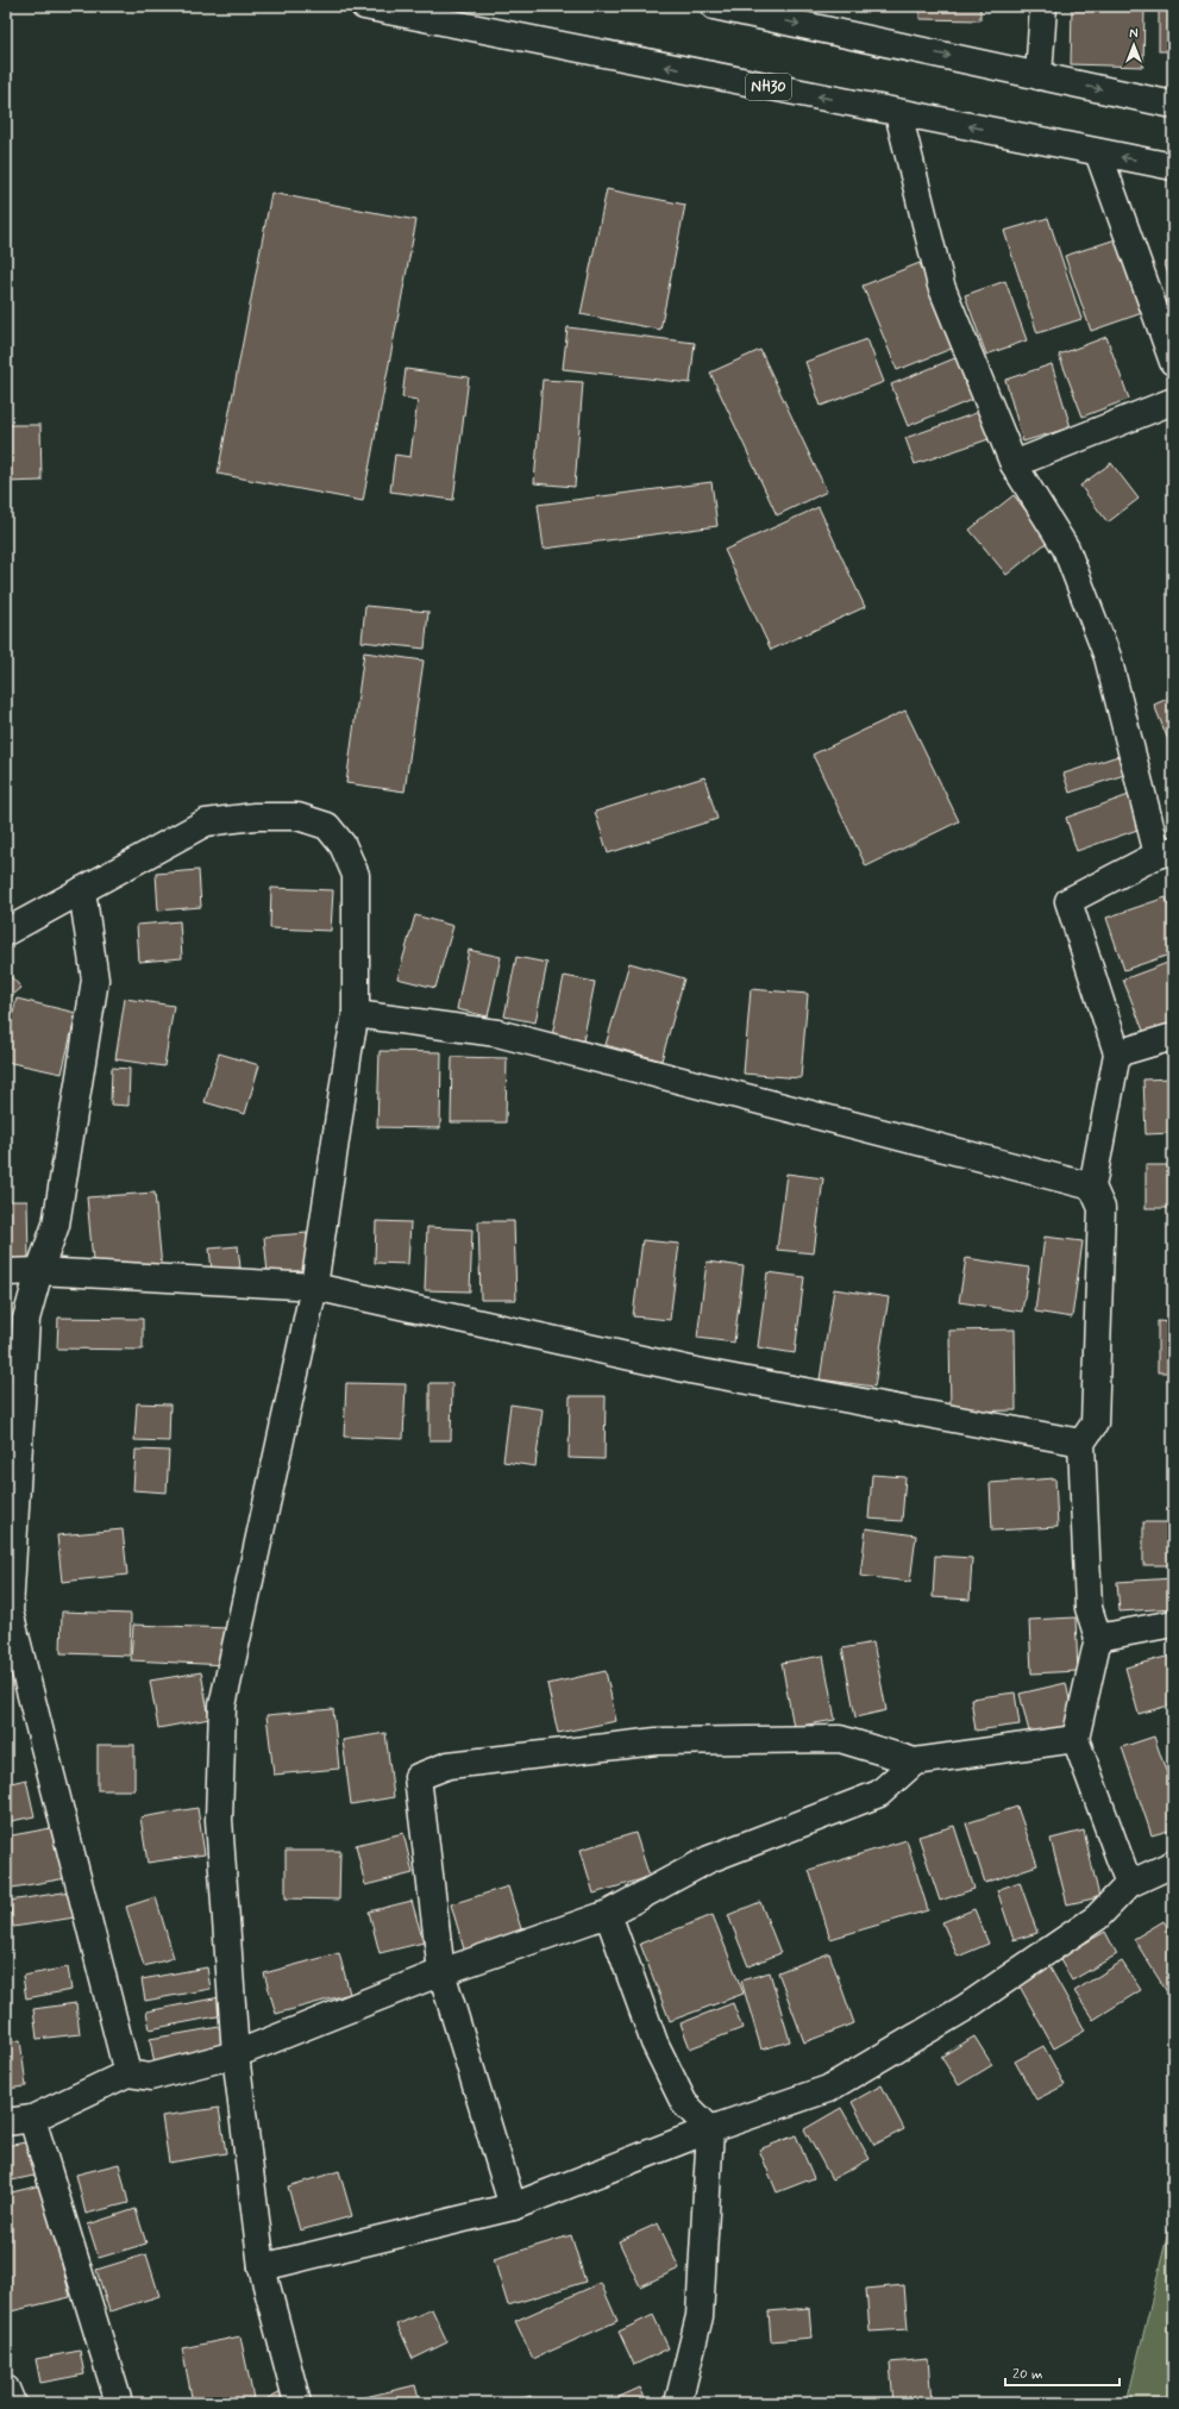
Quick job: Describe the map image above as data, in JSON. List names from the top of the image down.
{
  "streets": {
    "main road": ["NH30"]
  },
  "scale_bar": "20 m",
  "north": "top"
}
